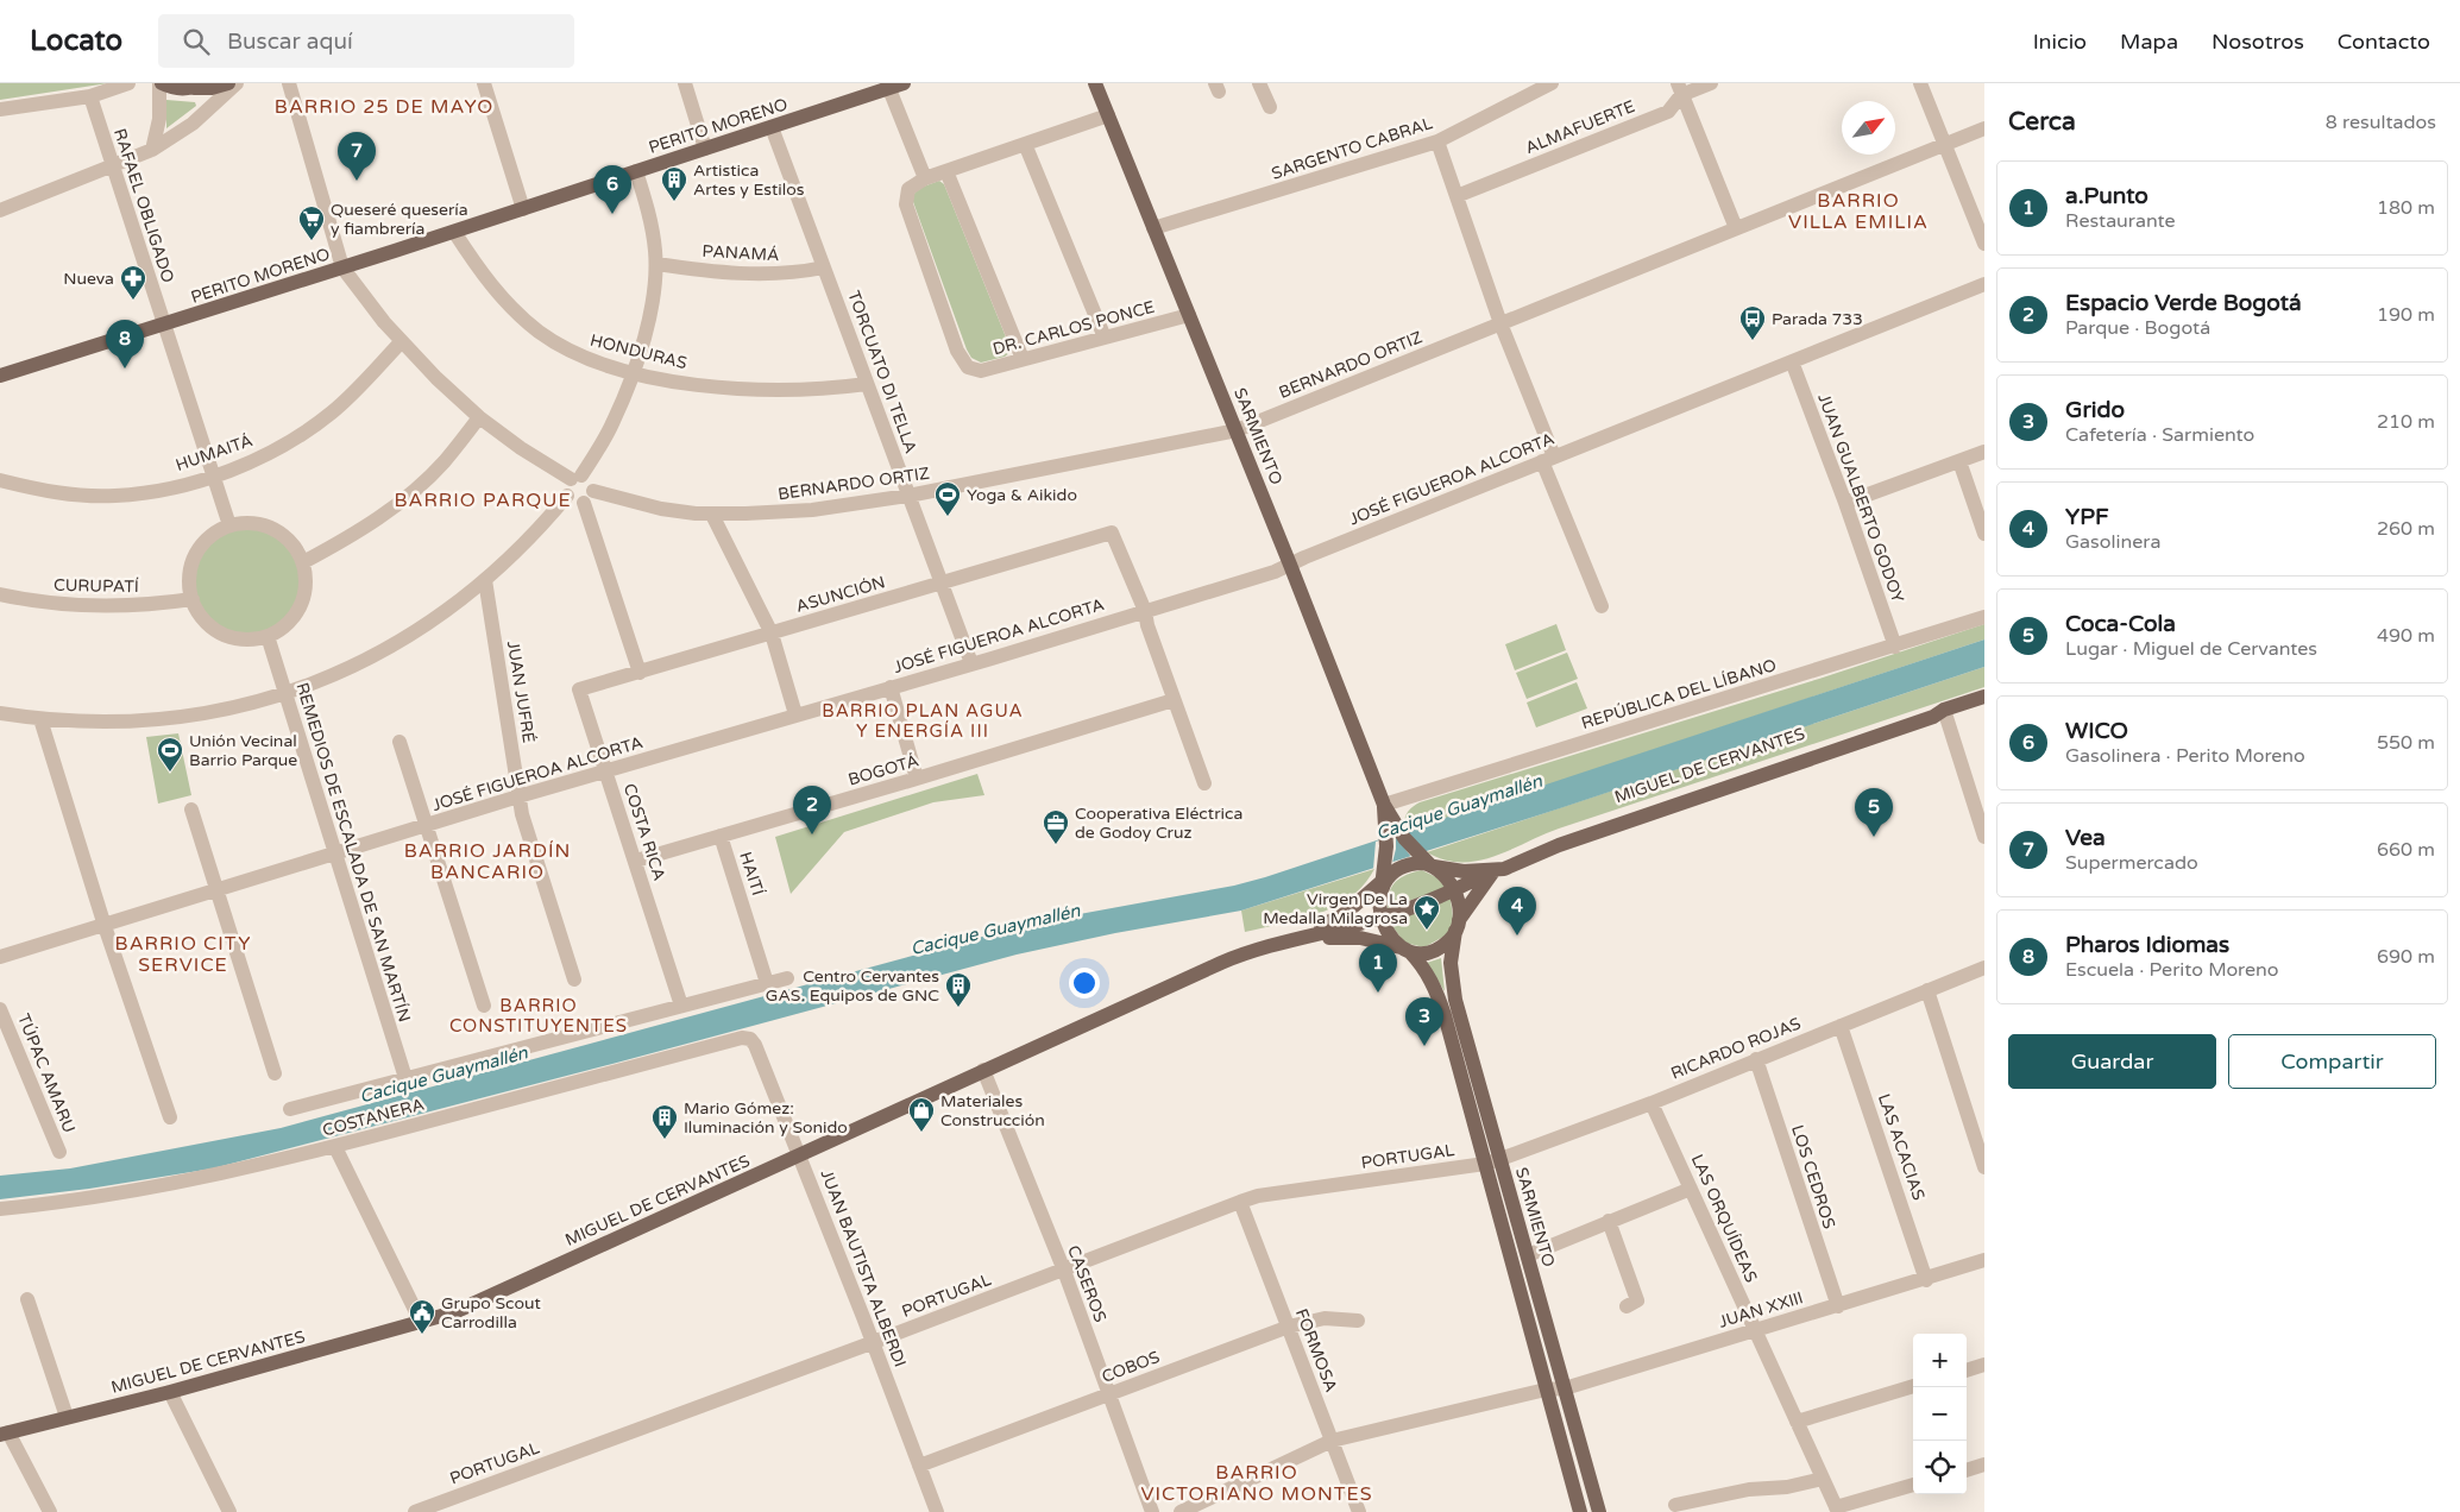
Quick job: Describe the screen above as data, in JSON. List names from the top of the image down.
{
  "streets": {
    "main road": ["PERITO MORENO", "SARMIENTO", "MIGUEL DE CERVANTES"],
    "street": [
      "ALMAFUERTE",
      "SARGENTO CABRAL",
      "RAFAEL OBLIGADO",
      "PANAMÁ",
      "DR. CARLOS PONCE",
      "HONDURAS",
      "BERNARDO ORTIZ",
      "TORCUATO DI TELLA",
      "HUMAITÁ",
      "JOSÉ FIGUEROA ALCORTA",
      "JUAN GUALBERTO GODOY",
      "CURUPATÍ",
      "ASUNCIÓN",
      "JUAN JUFRÉ",
      "REPÚBLICA DEL LÍBANO",
      "BOGOTÁ",
      "COSTA RICA",
      "REMEDIOS DE ESCALADA DE SAN MARTÍN",
      "HAITÍ",
      "RICARDO ROJAS",
      "TÚPAC AMARU",
      "COSTANERA",
      "LAS ACACIAS",
      "PORTUGAL",
      "LOS CEDROS",
      "LAS ORQUÍDEAS",
      "JUAN BAUTISTA ALBERDI",
      "CASEROS",
      "JUAN XXIII",
      "FORMOSA",
      "COBOS"
    ]
  },
  "crossings": [
    ["PERITO MORENO", "RAFAEL OBLIGADO"],
    ["PERITO MORENO", "HONDURAS"],
    ["PERITO MORENO", "TORCUATO DI TELLA"],
    ["SARGENTO CABRAL", "SARMIENTO"],
    ["PANAMÁ", "TORCUATO DI TELLA"],
    ["DR. CARLOS PONCE", "SARMIENTO"],
    ["HONDURAS", "TORCUATO DI TELLA"],
    ["BERNARDO ORTIZ", "TORCUATO DI TELLA"],
    ["BERNARDO ORTIZ", "SARMIENTO"],
    ["TORCUATO DI TELLA", "JOSÉ FIGUEROA ALCORTA"],
    ["TORCUATO DI TELLA", "ASUNCIÓN"],
    ["SARMIENTO", "JOSÉ FIGUEROA ALCORTA"],
    ["SARMIENTO", "REPÚBLICA DEL LÍBANO"],
    ["SARMIENTO", "MIGUEL DE CERVANTES"],
    ["SARMIENTO", "RICARDO ROJAS"],
    ["SARMIENTO", "PORTUGAL"],
    ["SARMIENTO", "JUAN XXIII"],
    ["JOSÉ FIGUEROA ALCORTA", "JUAN GUALBERTO GODOY"],
    ["JOSÉ FIGUEROA ALCORTA", "ASUNCIÓN"],
    ["JOSÉ FIGUEROA ALCORTA", "JUAN JUFRÉ"],
    ["JOSÉ FIGUEROA ALCORTA", "COSTA RICA"],
    ["JOSÉ FIGUEROA ALCORTA", "REMEDIOS DE ESCALADA DE SAN MARTÍN"],
    ["JUAN GUALBERTO GODOY", "REPÚBLICA DEL LÍBANO"],
    ["CURUPATÍ", "REMEDIOS DE ESCALADA DE SAN MARTÍN"],
    ["ASUNCIÓN", "COSTA RICA"],
    ["MIGUEL DE CERVANTES", "JUAN BAUTISTA ALBERDI"],
    ["MIGUEL DE CERVANTES", "CASEROS"],
    ["BOGOTÁ", "COSTA RICA"],
    ["BOGOTÁ", "HAITÍ"],
    ["RICARDO ROJAS", "LAS ACACIAS"],
    ["RICARDO ROJAS", "PORTUGAL"],
    ["RICARDO ROJAS", "LOS CEDROS"],
    ["RICARDO ROJAS", "LAS ORQUÍDEAS"],
    ["COSTANERA", "JUAN BAUTISTA ALBERDI"],
    ["LAS ACACIAS", "JUAN XXIII"],
    ["PORTUGAL", "JUAN BAUTISTA ALBERDI"],
    ["PORTUGAL", "CASEROS"],
    ["PORTUGAL", "FORMOSA"],
    ["LOS CEDROS", "JUAN XXIII"],
    ["LAS ORQUÍDEAS", "JUAN XXIII"],
    ["JUAN BAUTISTA ALBERDI", "COBOS"],
    ["CASEROS", "COBOS"],
    ["JUAN XXIII", "FORMOSA"],
    ["FORMOSA", "COBOS"]
  ],
  "districts": [
    "BARRIO 25 DE MAYO",
    "BARRIO VILLA EMILIA",
    "BARRIO PARQUE",
    "BARRIO PLAN AGUA Y ENERGÍA III",
    "BARRIO JARDÍN BANCARIO",
    "BARRIO CITY SERVICE",
    "BARRIO CONSTITUYENTES",
    "BARRIO VICTORIANO MONTES"
  ],
  "water": ["Cacique Guaymallén"],
  "places": {
    "building": ["Artistica Artes y Estilos", "Centro Cervantes GAS. Equipos de GNC", "Mario Gómez: Iluminación y Sonido"],
    "supermarket": ["Queseré quesería y fiambrería"],
    "pharmacy": ["Nueva"],
    "bus stop": ["Parada 733"],
    "sports": ["Yoga & Aikido", "Unión Vecinal Barrio Parque"],
    "office": ["Cooperativa Eléctrica de Godoy Cruz"],
    "place": ["Virgen De La Medalla Milagrosa"],
    "shop": ["Materiales Construcción"],
    "public building": ["Grupo Scout Carrodilla"]
  },
  "north": "top right",
  "page": {
    "header": "Locato",
    "search": "Buscar aquí",
    "nav": [
      "Inicio",
      "Mapa",
      "Nosotros",
      "Contacto"
    ],
    "heading": ["Cerca", "8 resultados"],
    "pins": [
      "7",
      "6",
      "8",
      "2",
      "5",
      "4",
      "1",
      "3"
    ],
    "list": [
      {
        "mark": "1",
        "name": "a.Punto",
        "note": "Restaurante",
        "value": "180 m"
      },
      {
        "mark": "2",
        "name": "Espacio Verde Bogotá",
        "note": "Parque · Bogotá",
        "value": "190 m"
      },
      {
        "mark": "3",
        "name": "Grido",
        "note": "Cafetería · Sarmiento",
        "value": "210 m"
      },
      {
        "mark": "4",
        "name": "YPF",
        "note": "Gasolinera",
        "value": "260 m"
      },
      {
        "mark": "5",
        "name": "Coca-Cola",
        "note": "Lugar · Miguel de Cervantes",
        "value": "490 m"
      },
      {
        "mark": "6",
        "name": "WICO",
        "note": "Gasolinera · Perito Moreno",
        "value": "550 m"
      },
      {
        "mark": "7",
        "name": "Vea",
        "note": "Supermercado",
        "value": "660 m"
      },
      {
        "mark": "8",
        "name": "Pharos Idiomas",
        "note": "Escuela · Perito Moreno",
        "value": "690 m"
      }
    ],
    "buttons": ["Guardar", "Compartir"],
    "map_buttons": ["+", "−"]
  }
}
